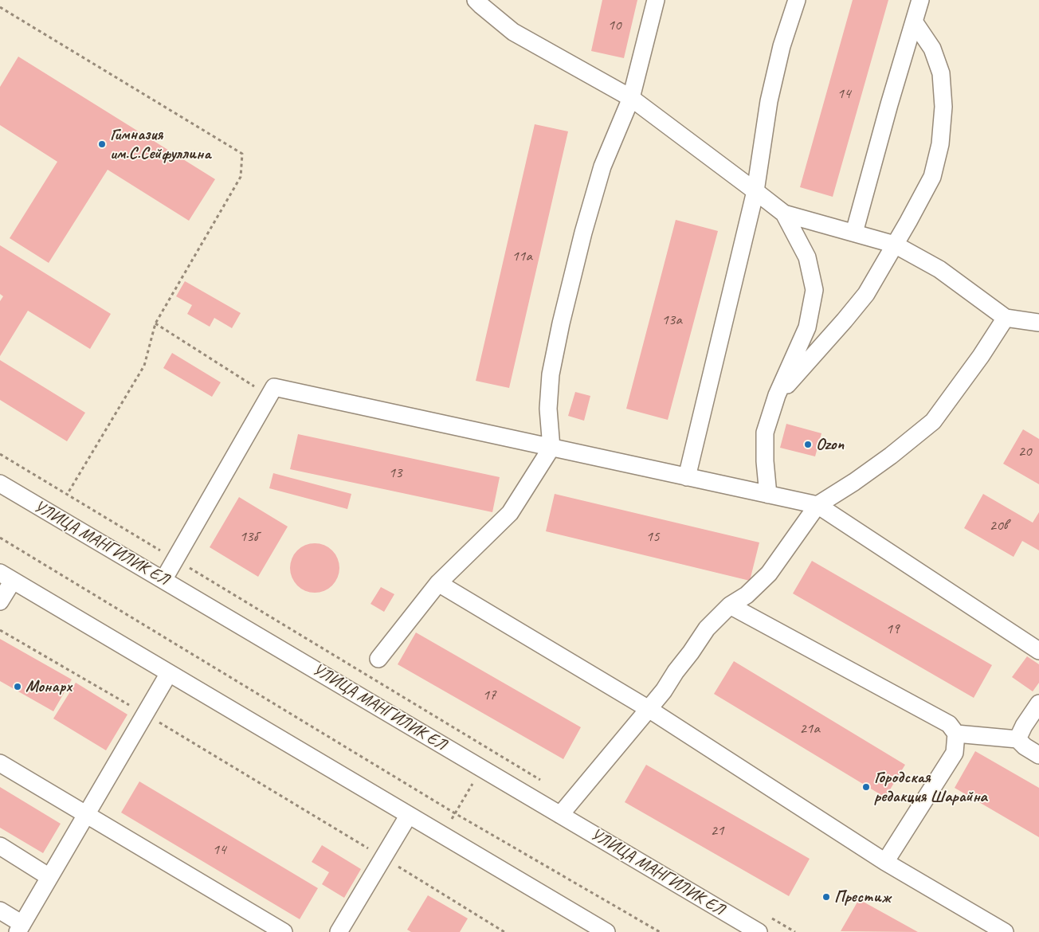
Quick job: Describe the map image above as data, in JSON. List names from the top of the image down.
{
  "streets": {
    "street": ["УЛИЦА МАНГИЛИК ЕЛ"]
  },
  "places": [
    "Гимназия им.С.Сейфуллина",
    "Ozon",
    "Монарх",
    "Городская редакция Шарайна",
    "Престиж"
  ],
  "house_numbers": [
    "10",
    "14",
    "11а",
    "13а",
    "20",
    "13",
    "20в",
    "13б",
    "15",
    "19",
    "17",
    "21а",
    "21",
    "14"
  ]
}
